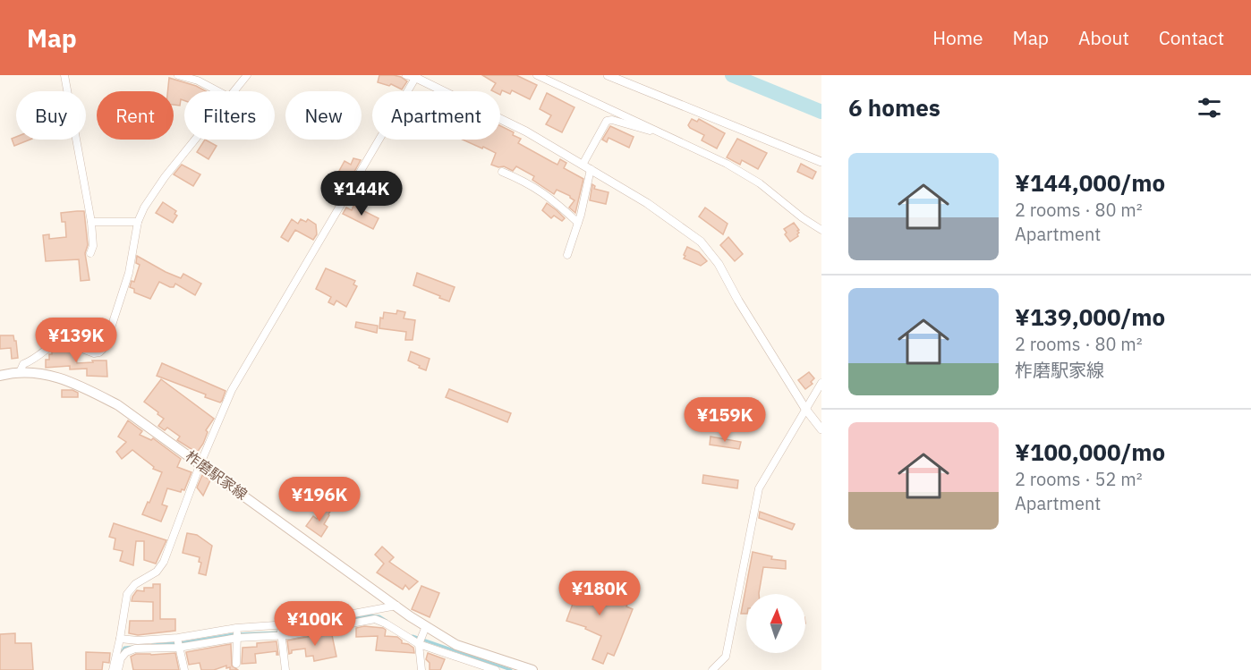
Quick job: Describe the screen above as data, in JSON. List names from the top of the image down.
{
  "streets": {
    "main road": ["柞磨駅家線"]
  },
  "north": "top",
  "page": {
    "header": "Map",
    "nav": [
      "Home",
      "Map",
      "About",
      "Contact"
    ],
    "heading": "6 homes",
    "chip": [
      "Buy",
      "Rent",
      "Filters",
      "New",
      "Apartment"
    ],
    "list": [
      {
        "name": "¥144,000/mo",
        "note": "2 rooms · 80 m² · Apartment"
      },
      {
        "name": "¥139,000/mo",
        "note": "2 rooms · 80 m² · 柞磨駅家線"
      },
      {
        "name": "¥100,000/mo",
        "note": "2 rooms · 52 m² · Apartment"
      }
    ],
    "price": [
      "¥144K",
      "¥139K",
      "¥159K",
      "¥196K",
      "¥180K",
      "¥100K"
    ]
  }
}
